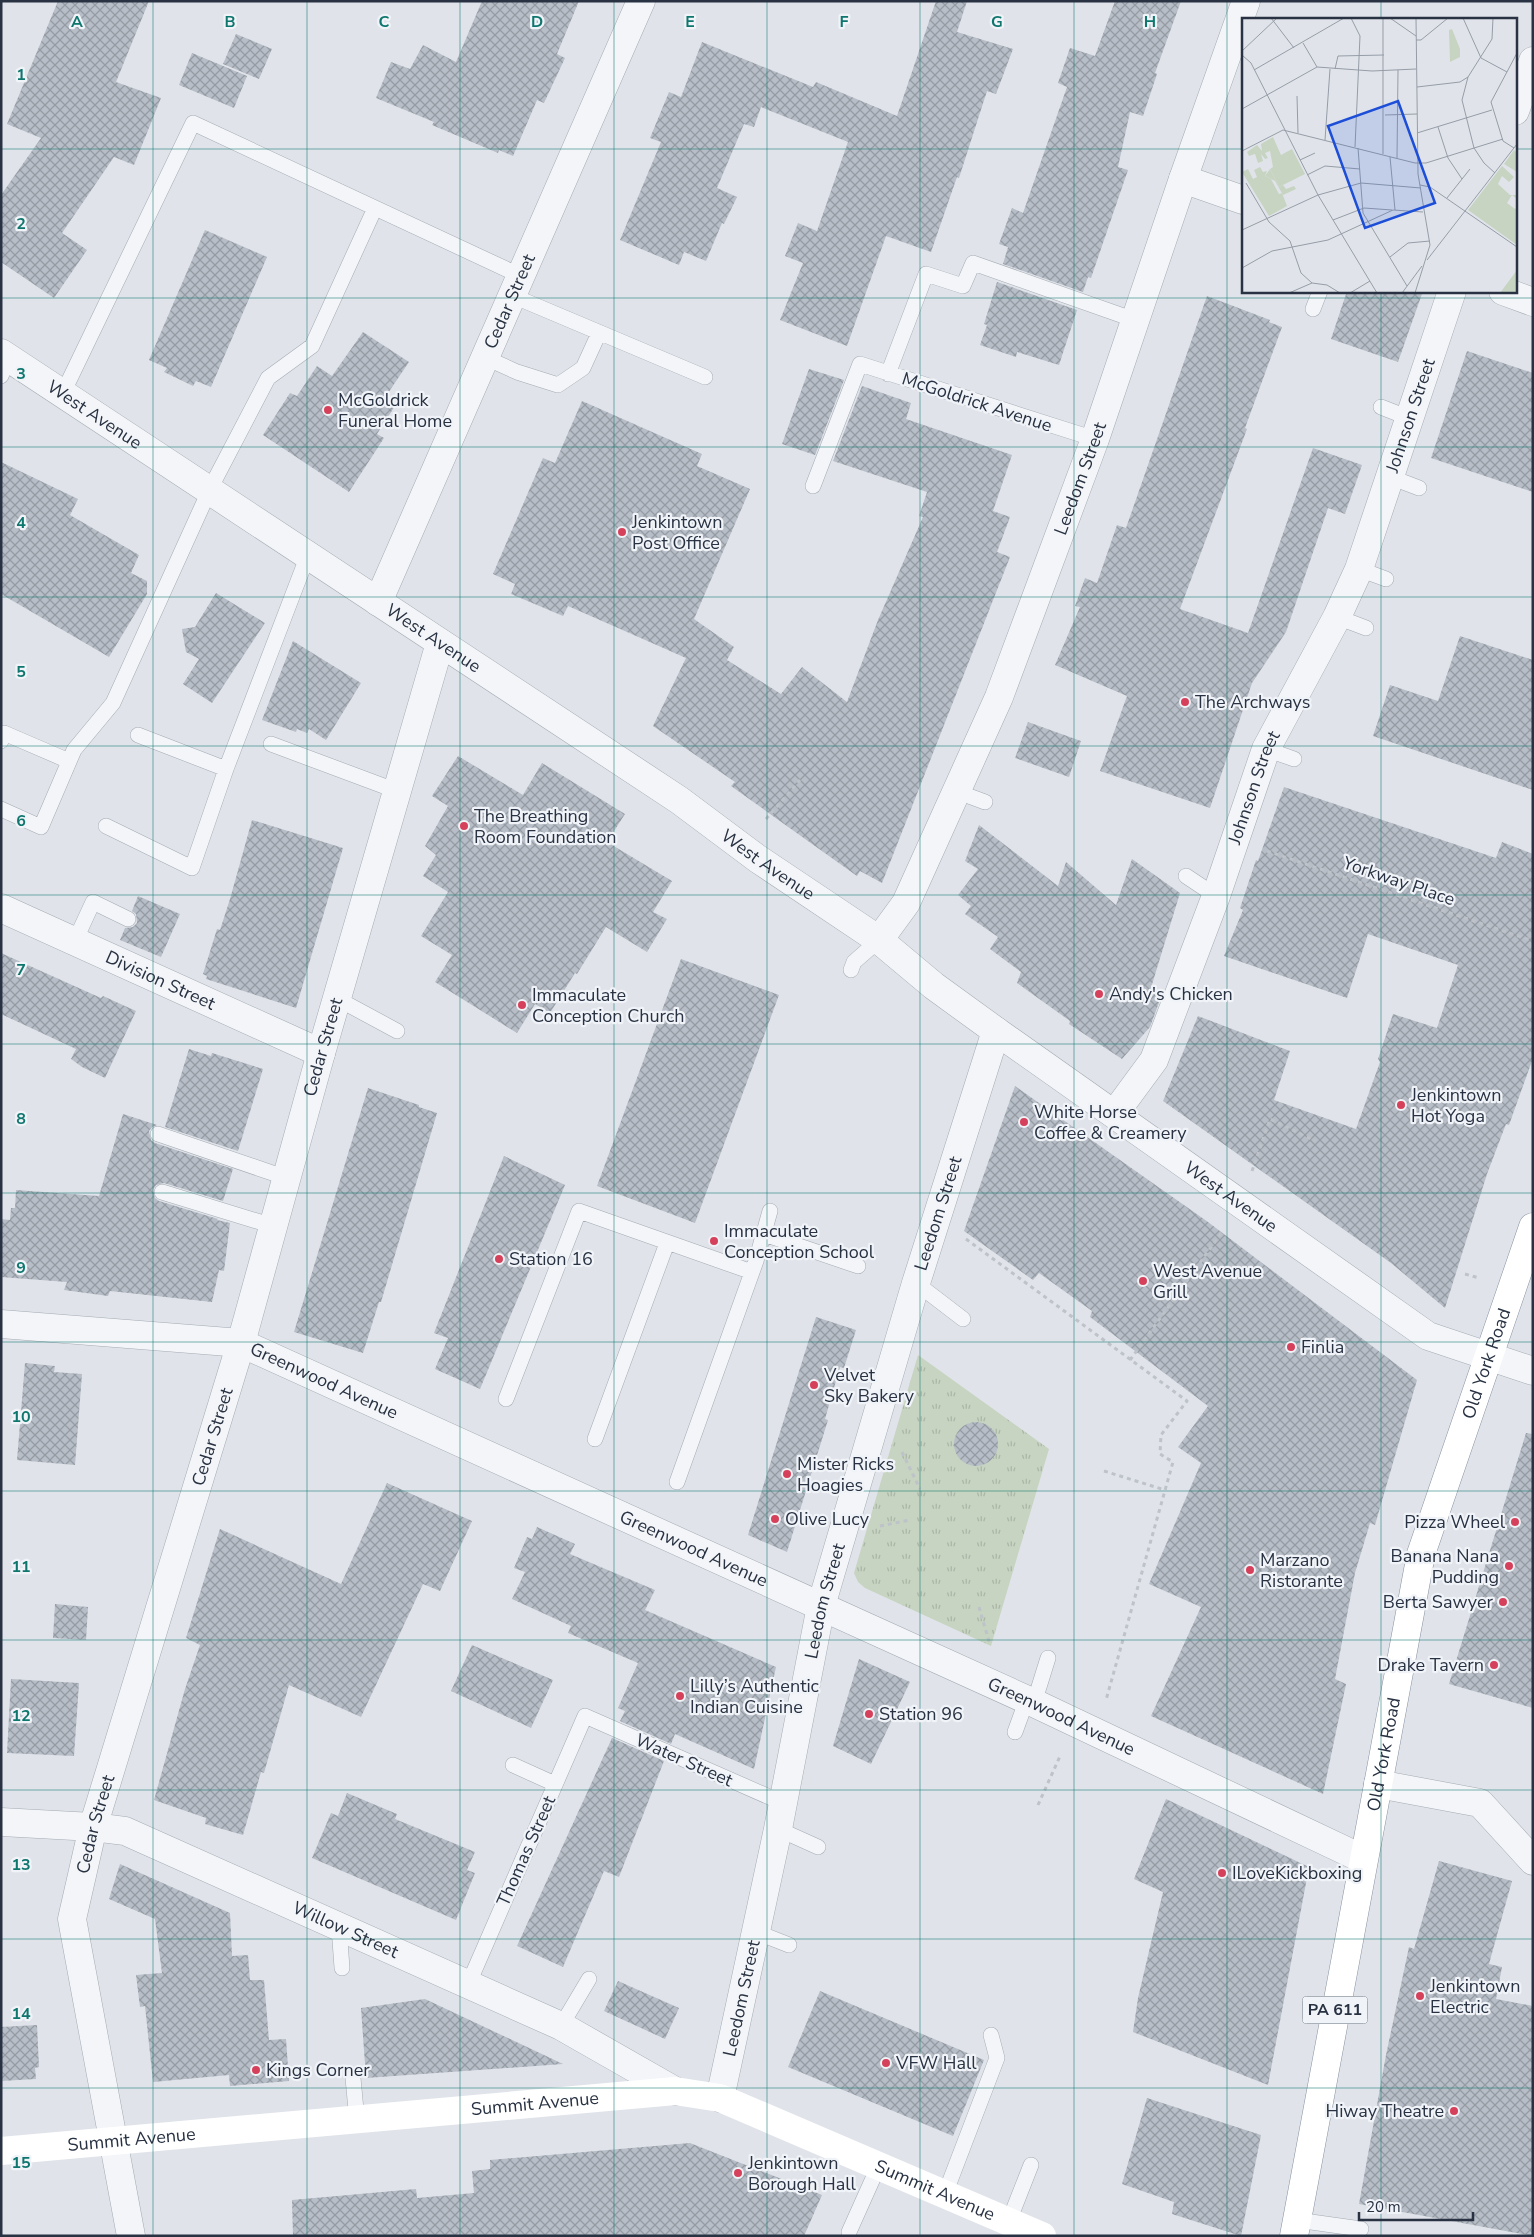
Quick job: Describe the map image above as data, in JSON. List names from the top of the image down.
{
  "streets": {
    "main road": ["Old York Road", "PA 611", "Summit Avenue"],
    "street": [
      "Cedar Street",
      "West Avenue",
      "Johnson Street",
      "Leedom Street",
      "Division Street",
      "Greenwood Avenue",
      "Willow Street"
    ],
    "lane": ["McGoldrick Avenue", "Water Street", "Thomas Street"],
    "path": ["Yorkway Place"]
  },
  "crossings": [
    ["Cedar Street", "West Avenue"],
    ["Cedar Street", "Division Street"],
    ["Cedar Street", "Greenwood Avenue"],
    ["Cedar Street", "Willow Street"],
    ["Cedar Street", "Summit Avenue"],
    ["McGoldrick Avenue", "Leedom Street"],
    ["West Avenue", "Johnson Street"],
    ["West Avenue", "Leedom Street"],
    ["West Avenue", "Old York Road"],
    ["Leedom Street", "Greenwood Avenue"],
    ["Leedom Street", "Water Street"],
    ["Leedom Street", "Summit Avenue"],
    ["Old York Road", "Greenwood Avenue"],
    ["Water Street", "Thomas Street"],
    ["Thomas Street", "Willow Street"],
    ["Willow Street", "Summit Avenue"]
  ],
  "places": [
    "McGoldrick Funeral Home",
    "Jenkintown Post Office",
    "The Archways",
    "The Breathing Room Foundation",
    "Andy's Chicken",
    "Immaculate Conception Church",
    "Jenkintown Hot Yoga",
    "White Horse Coffee & Creamery",
    "Immaculate Conception School",
    "Station 16",
    "West Avenue Grill",
    "Finlia",
    "Velvet Sky Bakery",
    "Mister Ricks Hoagies",
    "Olive Lucy",
    "Pizza Wheel",
    "Banana Nana Pudding",
    "Marzano Ristorante",
    "Berta Sawyer",
    "Drake Tavern",
    "Lilly’s Authentic Indian Cuisine",
    "Station 96",
    "ILoveKickboxing",
    "Jenkintown Electric",
    "VFW Hall",
    "Kings Corner",
    "Hiway Theatre",
    "Jenkintown Borough Hall"
  ],
  "scale_bar": "20 m",
  "grid": {
    "columns": [
      "A",
      "B",
      "C",
      "D",
      "E",
      "F",
      "G",
      "H"
    ],
    "rows": [
      "1",
      "2",
      "3",
      "4",
      "5",
      "6",
      "7",
      "8",
      "9",
      "10",
      "11",
      "12",
      "13",
      "14",
      "15"
    ]
  }
}
